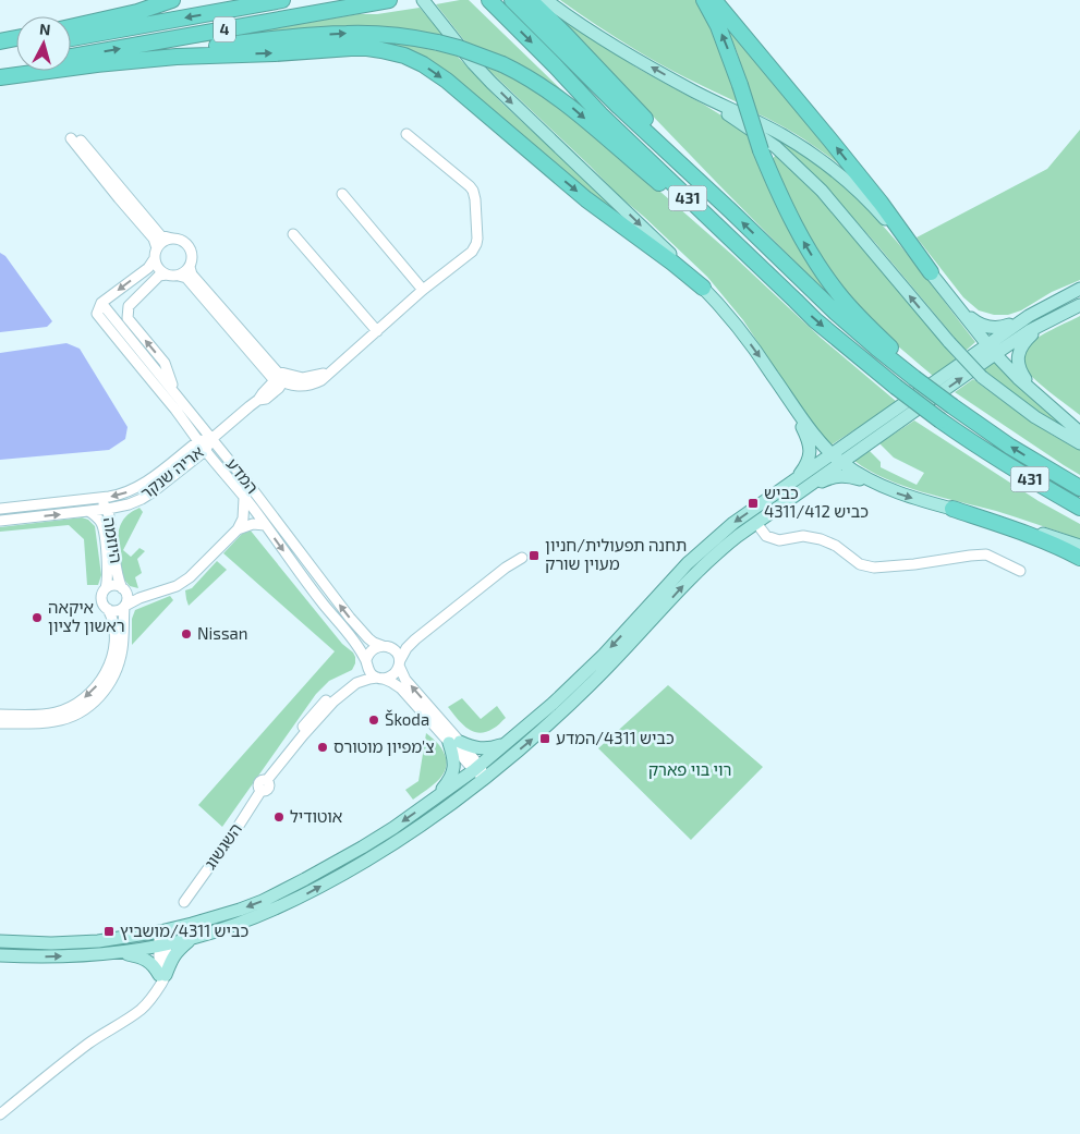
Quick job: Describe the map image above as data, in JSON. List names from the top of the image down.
{
  "streets": {
    "highway": ["4", "431"],
    "street": [
      "אריה שנקר",
      "המדע",
      "היוזמה",
      "השגשוג"
    ]
  },
  "crossings": [
    ["אריה שנקר", "המדע"],
    ["אריה שנקר", "היוזמה"],
    ["המדע", "היוזמה"]
  ],
  "parks": ["רוי בוי פארק"],
  "places": {
    "transit": [
      "כביש 4311/כביש 412",
      "תחנה תפעולית/חניון מעוין שורק",
      "כביש 4311/המדע",
      "כביש 4311/מושביץ"
    ],
    "other": [
      "איקאה ראשון לציון",
      "Nissan",
      "Škoda",
      "צ'מפיון מוטורס",
      "אוטודיל"
    ]
  },
  "north": "top"
}
